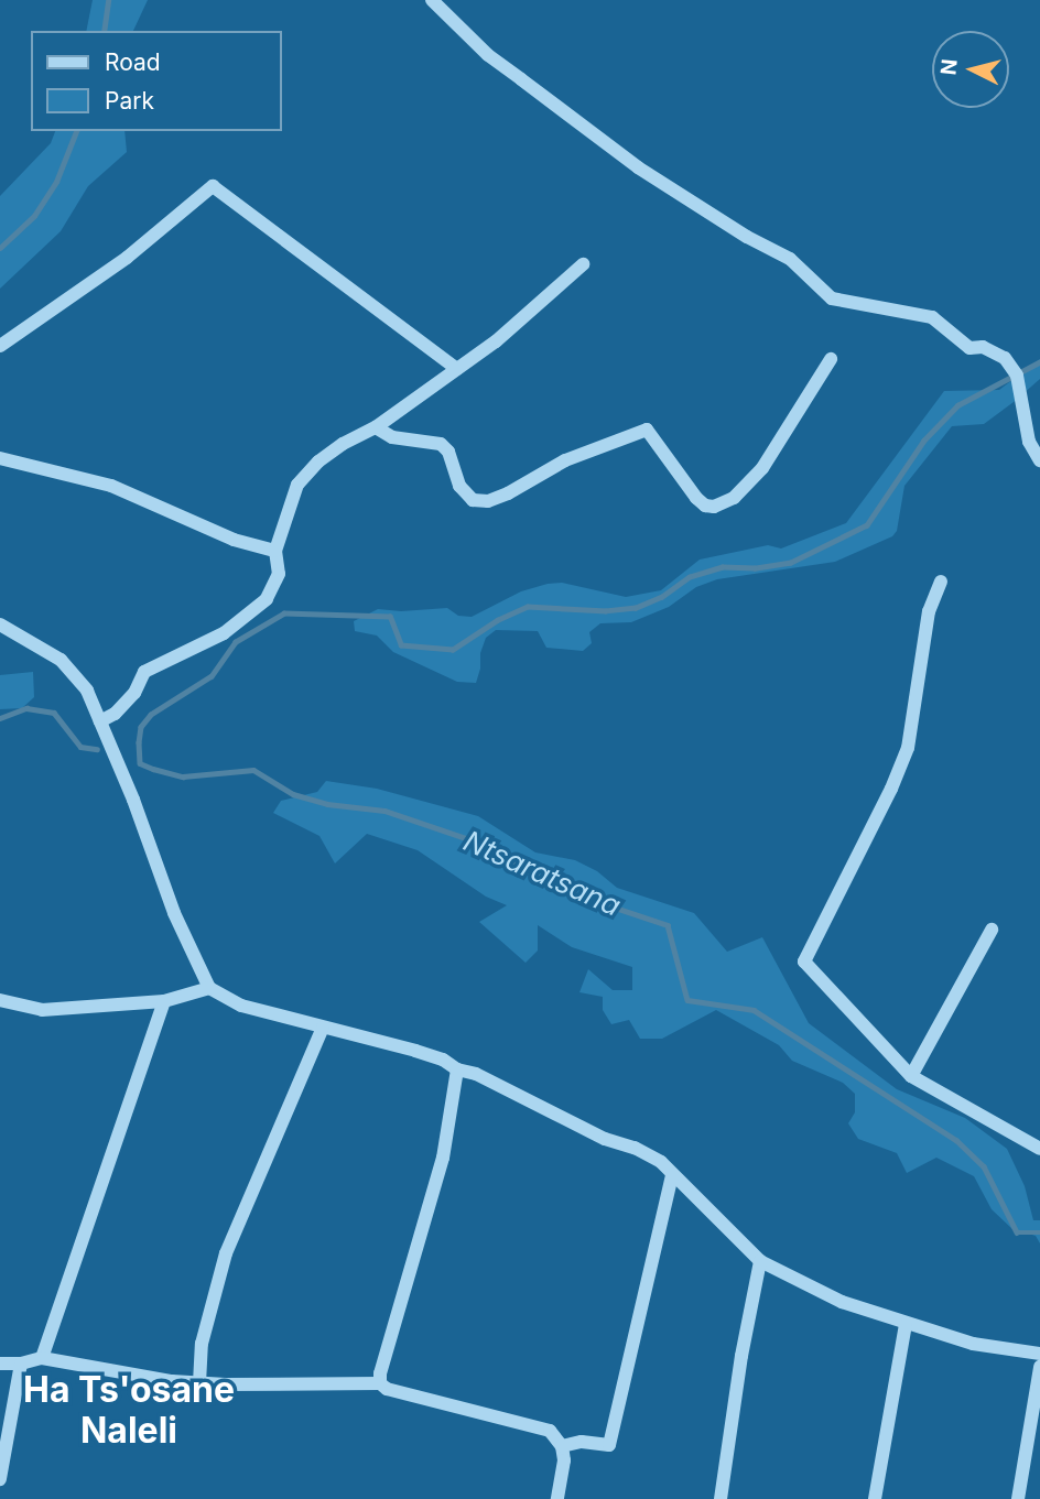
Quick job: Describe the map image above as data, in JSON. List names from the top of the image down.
{
  "districts": ["Ha Ts'osane Naleli"],
  "water": ["Ntsaratsana"],
  "legend": ["Road", "Park"],
  "north": "left"
}
